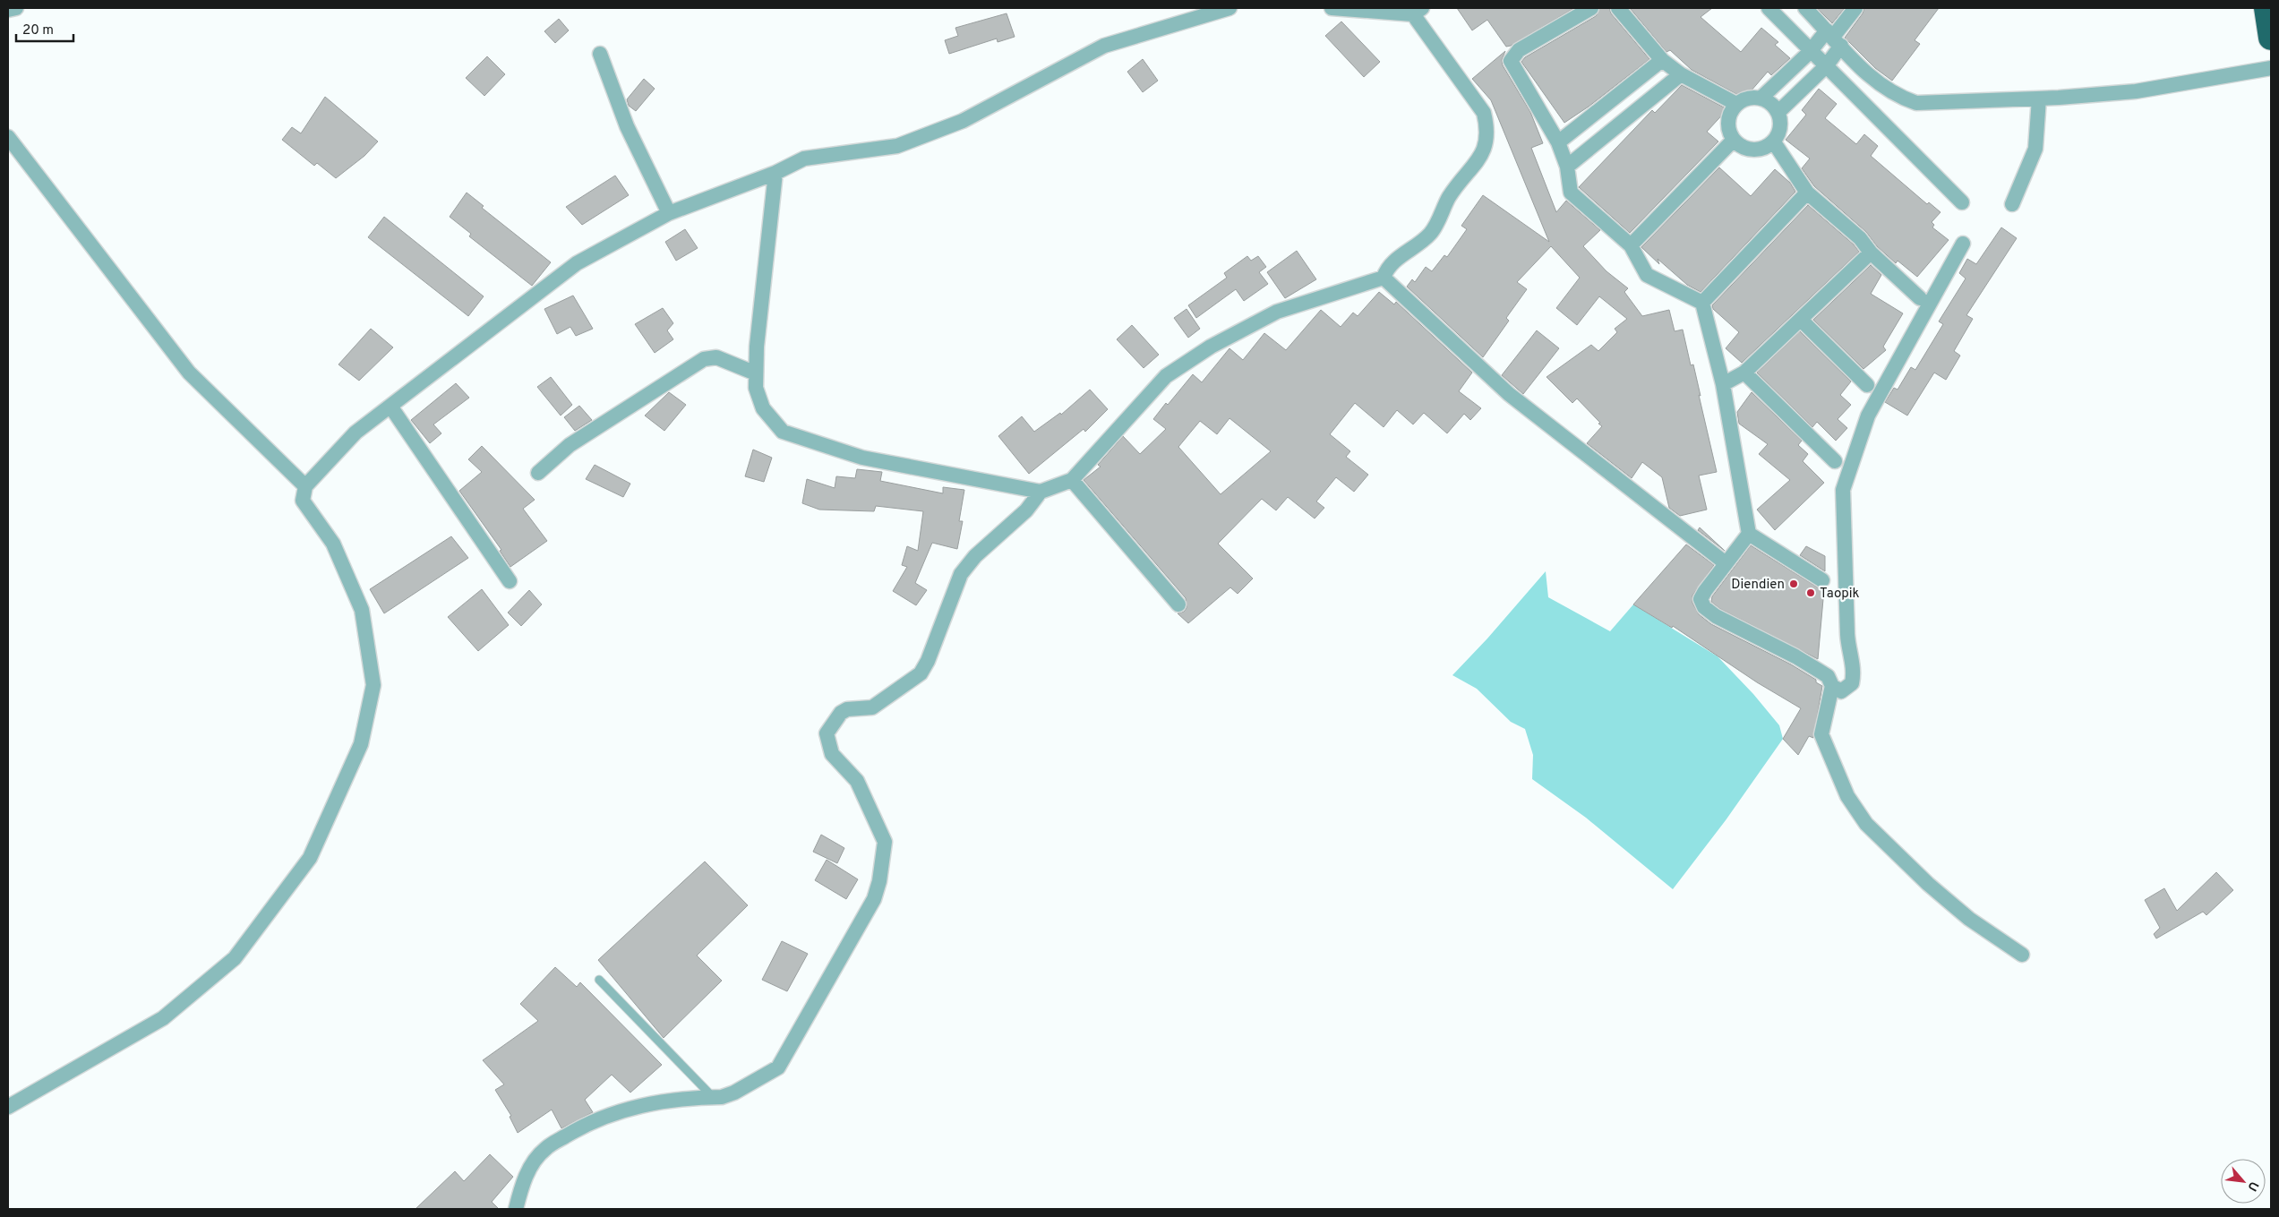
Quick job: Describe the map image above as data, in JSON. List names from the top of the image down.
{
  "places": ["Diendien", "Taopik"],
  "scale_bar": "20 m",
  "north": "bottom right"
}
